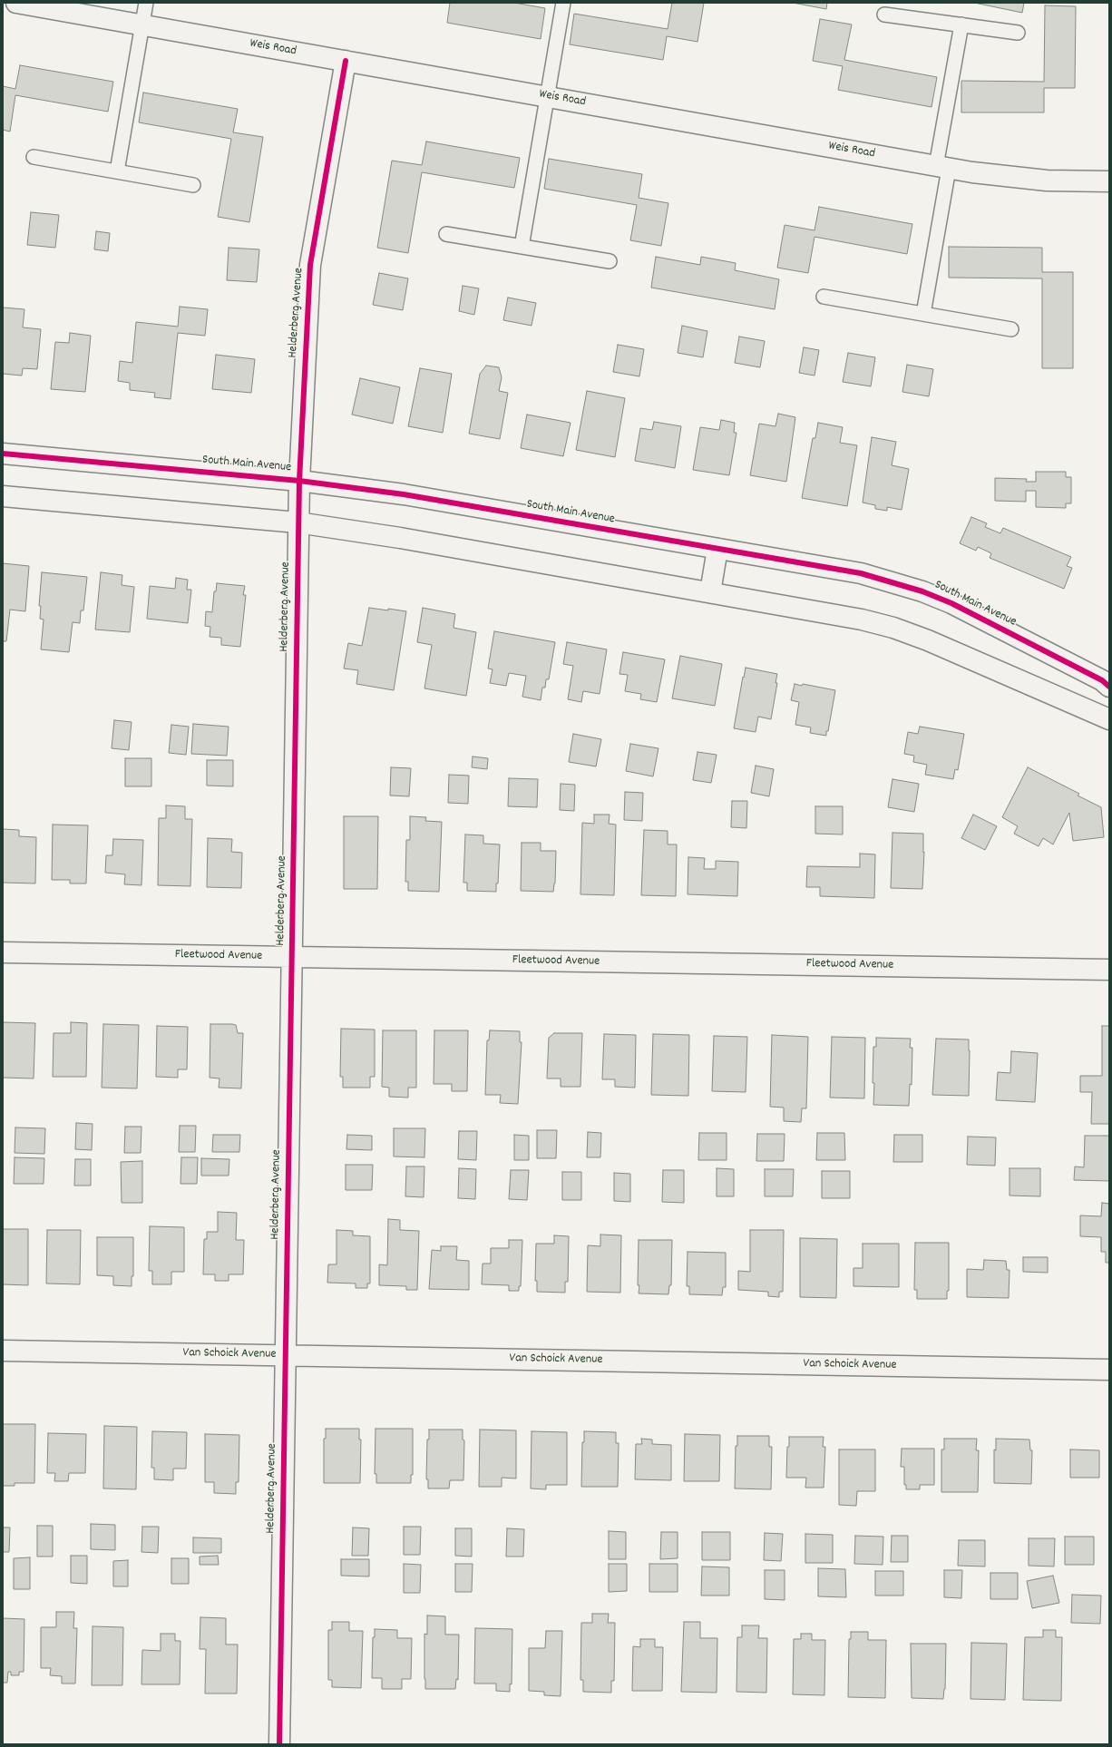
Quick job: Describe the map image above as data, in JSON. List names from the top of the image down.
{
  "streets": {
    "street": [
      "Weis Road",
      "Helderberg Avenue",
      "South Main Avenue",
      "Fleetwood Avenue",
      "Van Schoick Avenue"
    ]
  },
  "crossings": [
    ["Weis Road", "Helderberg Avenue"],
    ["Helderberg Avenue", "South Main Avenue"],
    ["Helderberg Avenue", "Fleetwood Avenue"],
    ["Helderberg Avenue", "Van Schoick Avenue"]
  ]
}
